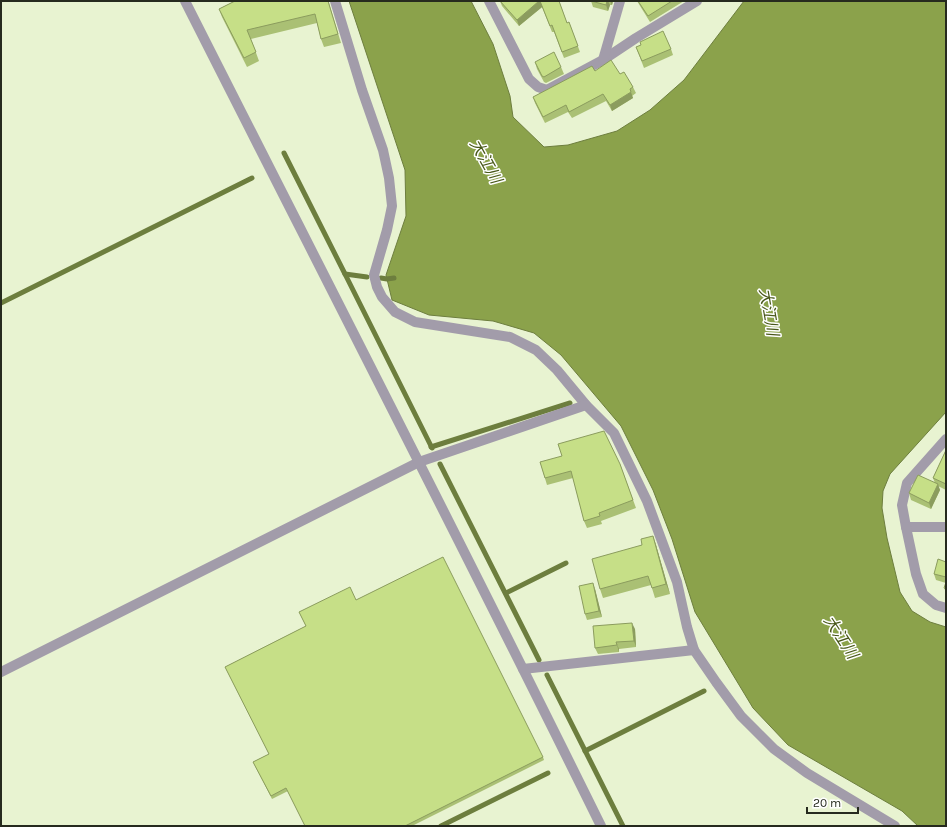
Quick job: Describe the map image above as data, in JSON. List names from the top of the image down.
{
  "water": ["大江川"],
  "scale_bar": "20 m"
}
